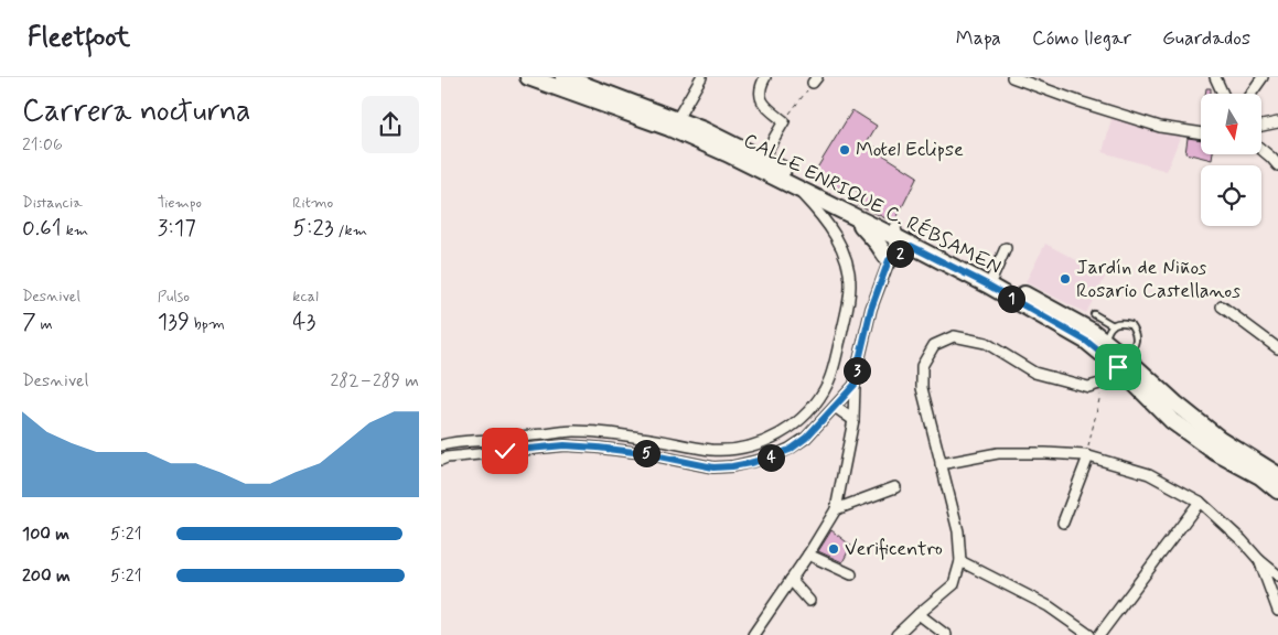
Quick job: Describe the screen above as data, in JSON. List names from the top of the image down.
{
  "streets": {
    "main road": ["CALLE ENRIQUE C. RÉBSAMEN"]
  },
  "places": ["Motel Eclipse", "Jardín de Niños Rosario Castellanos", "Verificentro"],
  "north": "bottom",
  "page": {
    "header": "Fleetfoot",
    "nav": ["Mapa", "Cómo llegar", "Guardados"],
    "heading": ["Carrera nocturna", "21:06"],
    "stats": [
      ["Distancia", "0.61 km"],
      ["Tiempo", "3:17"],
      ["Ritmo", "5:23 /km"],
      ["Desnivel", "7 m"],
      ["Pulso", "139 bpm"],
      ["kcal", "43"]
    ],
    "pins": [
      "2",
      "1",
      "3",
      "5",
      "4"
    ],
    "chart": ["Desnivel", "282–289 m"],
    "list": [
      {
        "name": "100 m",
        "note": "5:21"
      },
      {
        "name": "200 m",
        "note": "5:21"
      }
    ]
  }
}
